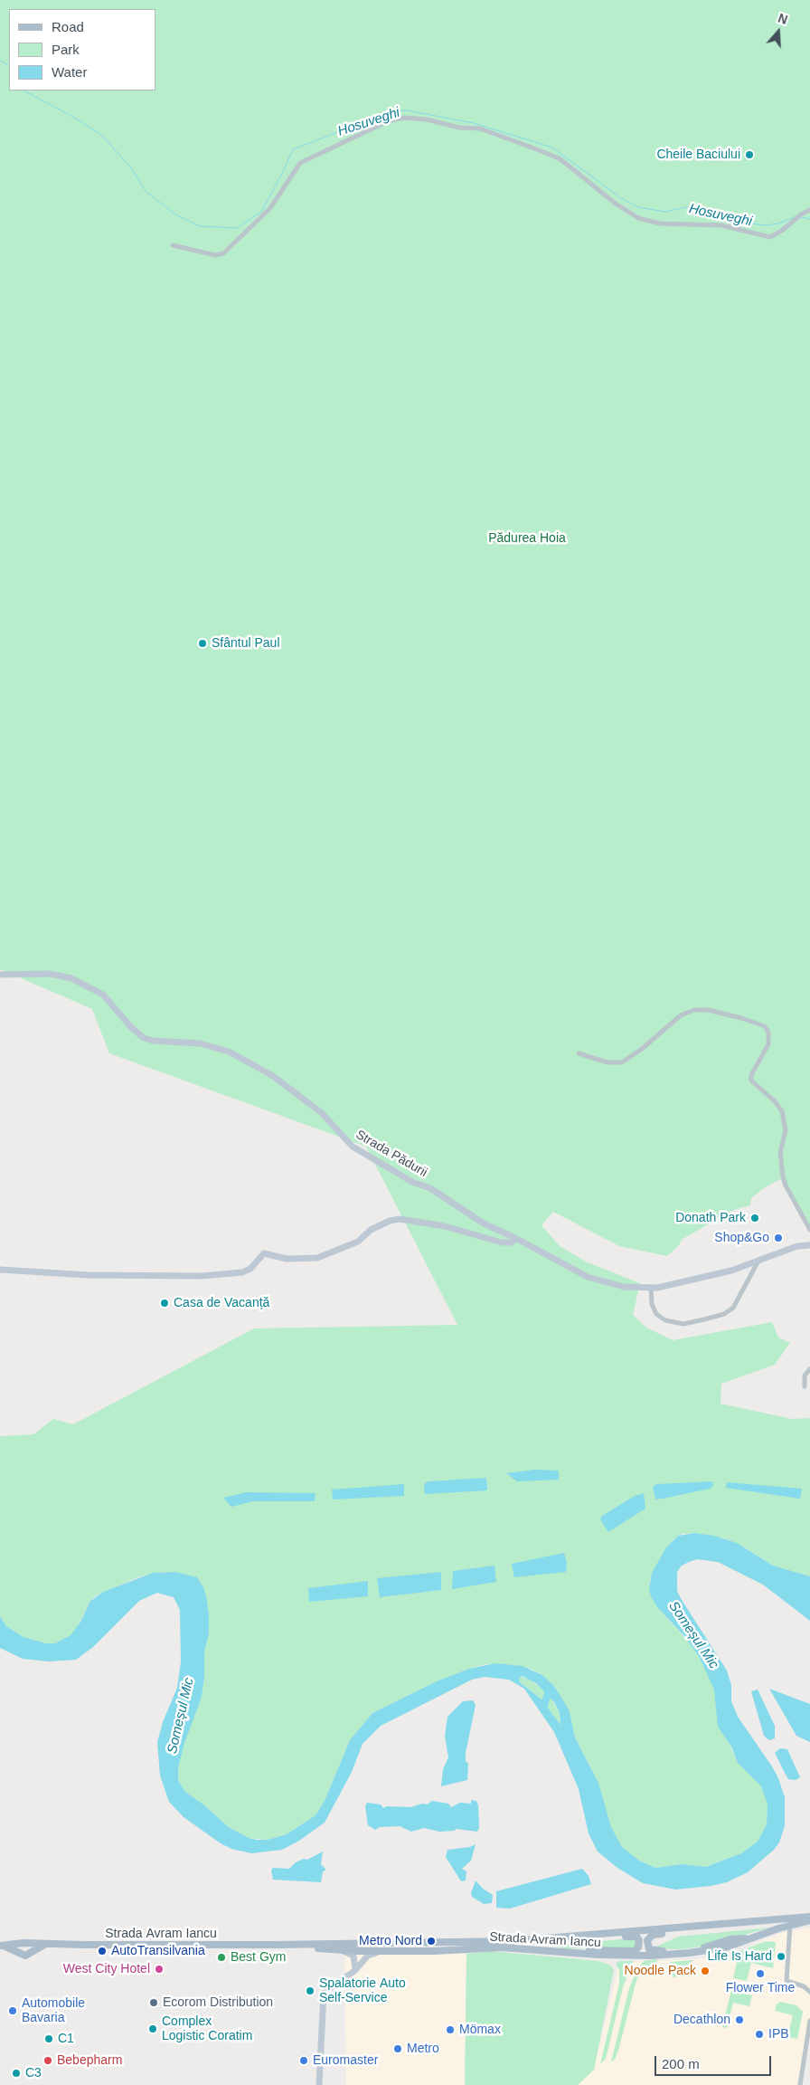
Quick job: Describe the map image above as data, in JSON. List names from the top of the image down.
{
  "streets": {
    "main road": ["Strada Avram Iancu"],
    "street": ["Strada Pădurii"]
  },
  "water": ["Hosuveghi", "Someșul Mic"],
  "parks": ["Pădurea Hoia"],
  "places": [
    "Cheile Baciului",
    "Sfântul Paul",
    "Donath Park",
    "Shop&Go",
    "Casa de Vacanță",
    "Metro Nord",
    "AutoTransilvania",
    "Life Is Hard",
    "Best Gym",
    "West City Hotel",
    "Noodle Pack",
    "Flower Time",
    "Spalatorie Auto Self-Service",
    "Ecorom Distribution",
    "Automobile Bavaria",
    "Decathlon",
    "Complex Logistic Coratim",
    "Mömax",
    "IPB",
    "C1",
    "Metro",
    "Bebepharm",
    "Euromaster",
    "C3"
  ],
  "legend": ["Road", "Park", "Water"],
  "scale_bar": "200 m",
  "north": "top"
}
